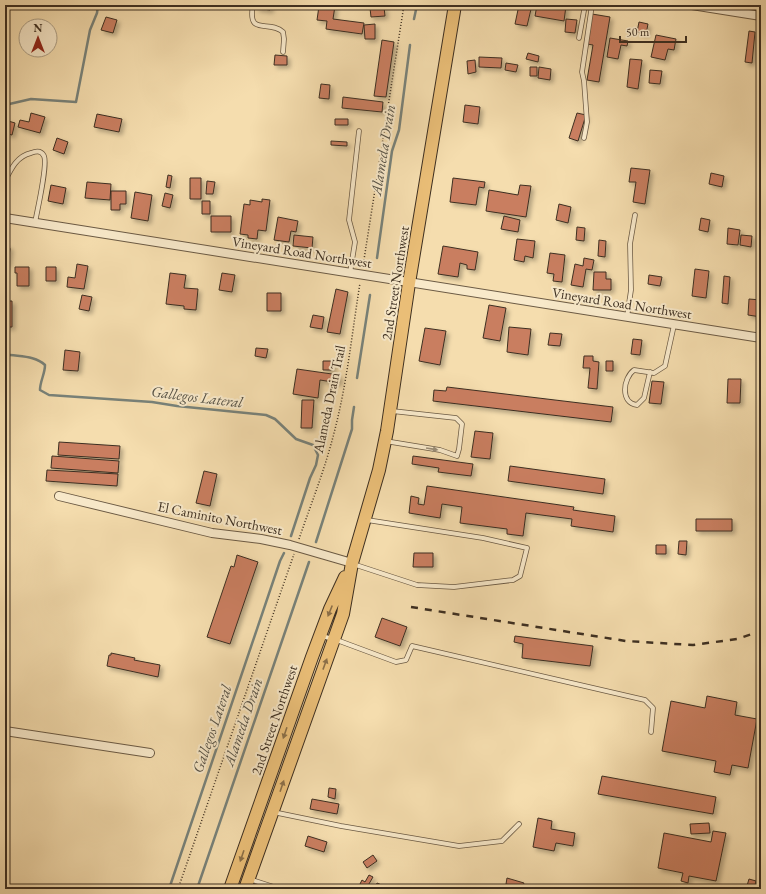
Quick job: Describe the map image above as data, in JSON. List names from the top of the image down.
{
  "streets": {
    "main road": ["2nd Street Northwest"],
    "street": ["Vineyard Road Northwest", "El Caminito Northwest"],
    "path": ["Alameda Drain Trail"]
  },
  "crossings": [
    ["Vineyard Road Northwest", "2nd Street Northwest"],
    ["2nd Street Northwest", "El Caminito Northwest"]
  ],
  "water": ["Alameda Drain", "Gallegos Lateral"],
  "scale_bar": "50 m",
  "north": "top"
}
